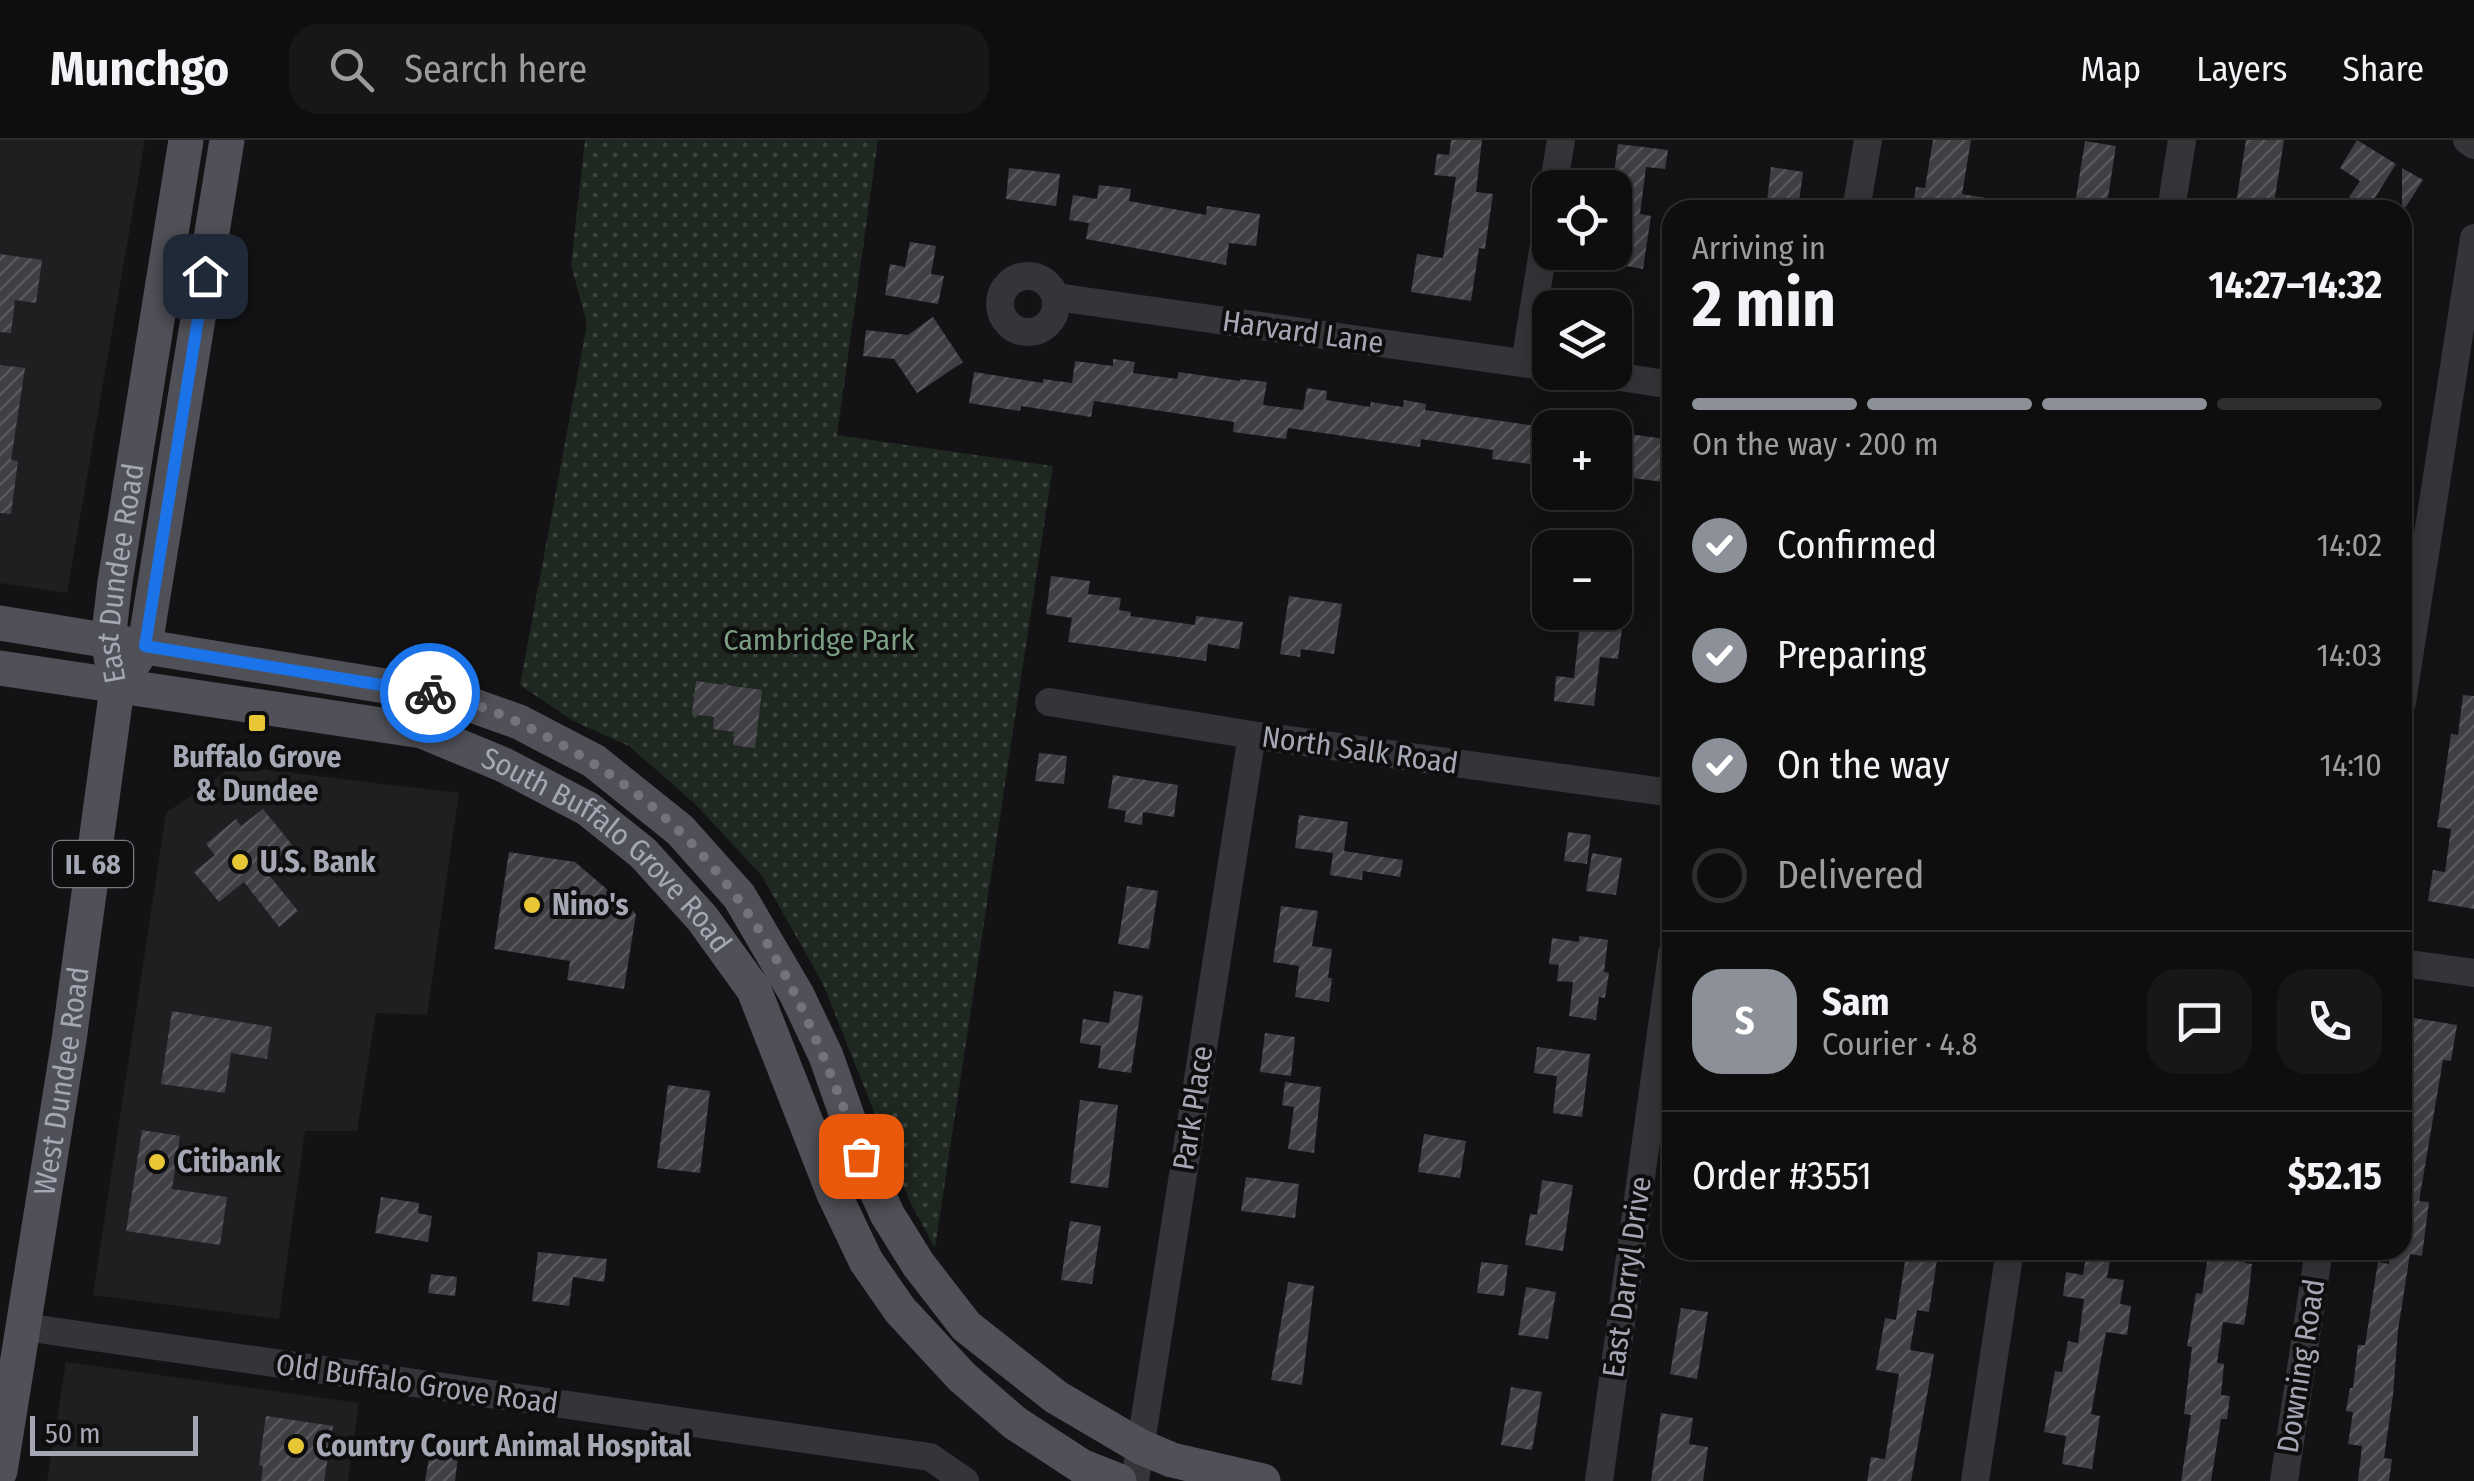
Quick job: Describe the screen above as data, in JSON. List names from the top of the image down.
{
  "streets": {
    "main road": [
      "East Dundee Road",
      "South Buffalo Grove Road",
      "IL 68",
      "West Dundee Road"
    ],
    "street": [
      "Harvard Lane",
      "North Salk Road",
      "Park Place",
      "East Darryl Drive",
      "Downing Road",
      "Old Buffalo Grove Road"
    ]
  },
  "crossings": [
    ["East Dundee Road", "South Buffalo Grove Road"],
    ["East Dundee Road", "West Dundee Road"],
    ["North Salk Road", "Park Place"],
    ["South Buffalo Grove Road", "West Dundee Road"],
    ["South Buffalo Grove Road", "Park Place"],
    ["West Dundee Road", "Old Buffalo Grove Road"]
  ],
  "parks": ["Cambridge Park"],
  "places": {
    "transit": ["Buffalo Grove & Dundee"],
    "other": [
      "U.S. Bank",
      "Nino's",
      "Citibank",
      "Country Court Animal Hospital"
    ]
  },
  "scale_bar": "50 m",
  "page": {
    "header": "Munchgo",
    "search": "Search here",
    "nav": ["Map", "Layers", "Share"],
    "map_buttons": ["+", "−"],
    "heading": ["2 min", "Arriving in", "14:27–14:32"],
    "panel": [
      "Sam",
      "Courier · 4.8",
      "Order #3551",
      "$52.15"
    ],
    "bar": "On the way · 200 m",
    "list": [
      ["Confirmed", "14:02"],
      ["Preparing", "14:03"],
      ["On the way", "14:10"],
      "Delivered"
    ],
    "round": "S",
    "scale": "50 m"
  }
}
